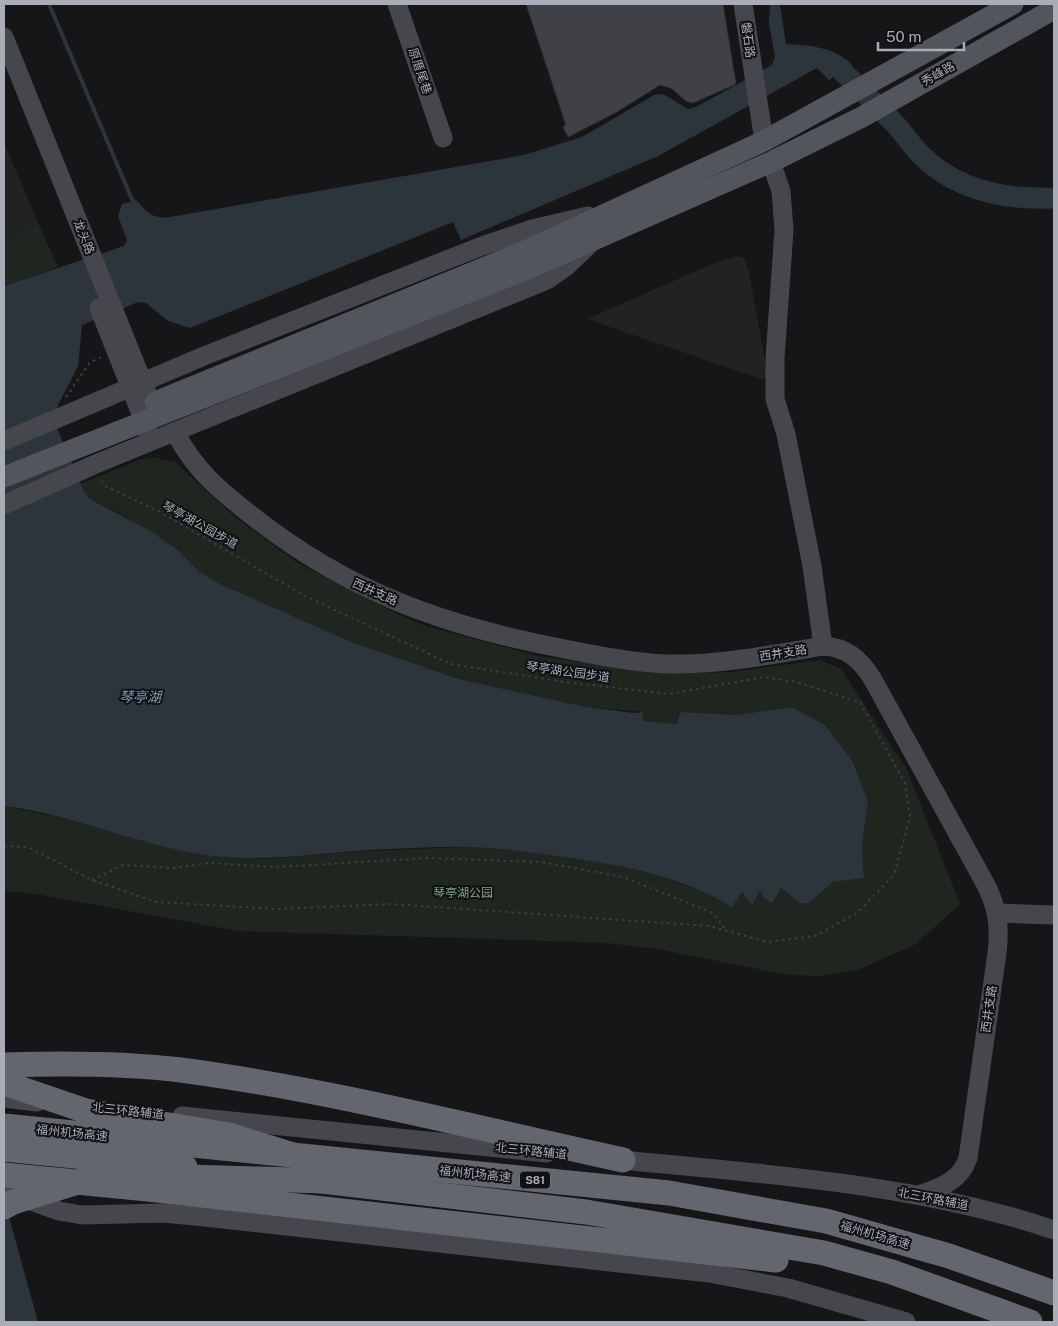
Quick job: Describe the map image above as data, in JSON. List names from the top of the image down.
{
  "streets": {
    "highway": ["福州机场高速", "S81"],
    "main road": [
      "磐石路",
      "原厝尾巷",
      "秀峰路",
      "龙头路",
      "西井支路",
      "北三环路辅道"
    ],
    "path": ["琴亭湖公园步道"]
  },
  "crossings": [
    ["磐石路", "秀峰路"],
    ["龙头路", "西井支路"],
    ["西井支路", "北三环路辅道"]
  ],
  "water": ["琴亭湖"],
  "parks": ["琴亭湖公园"],
  "scale_bar": "50 m"
}
